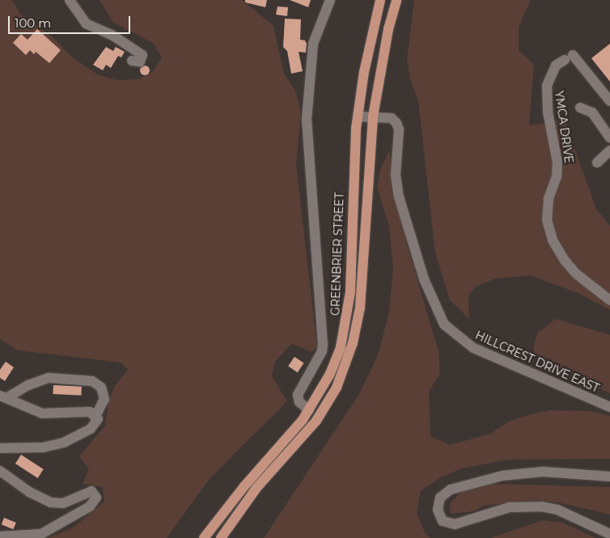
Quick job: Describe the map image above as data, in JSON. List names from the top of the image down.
{
  "streets": {
    "main road": ["GREENBRIER STREET"],
    "street": ["YMCA DRIVE", "HILLCREST DRIVE EAST"]
  },
  "crossings": [
    ["GREENBRIER STREET", "HILLCREST DRIVE EAST"]
  ],
  "scale_bar": "100 m"
}
